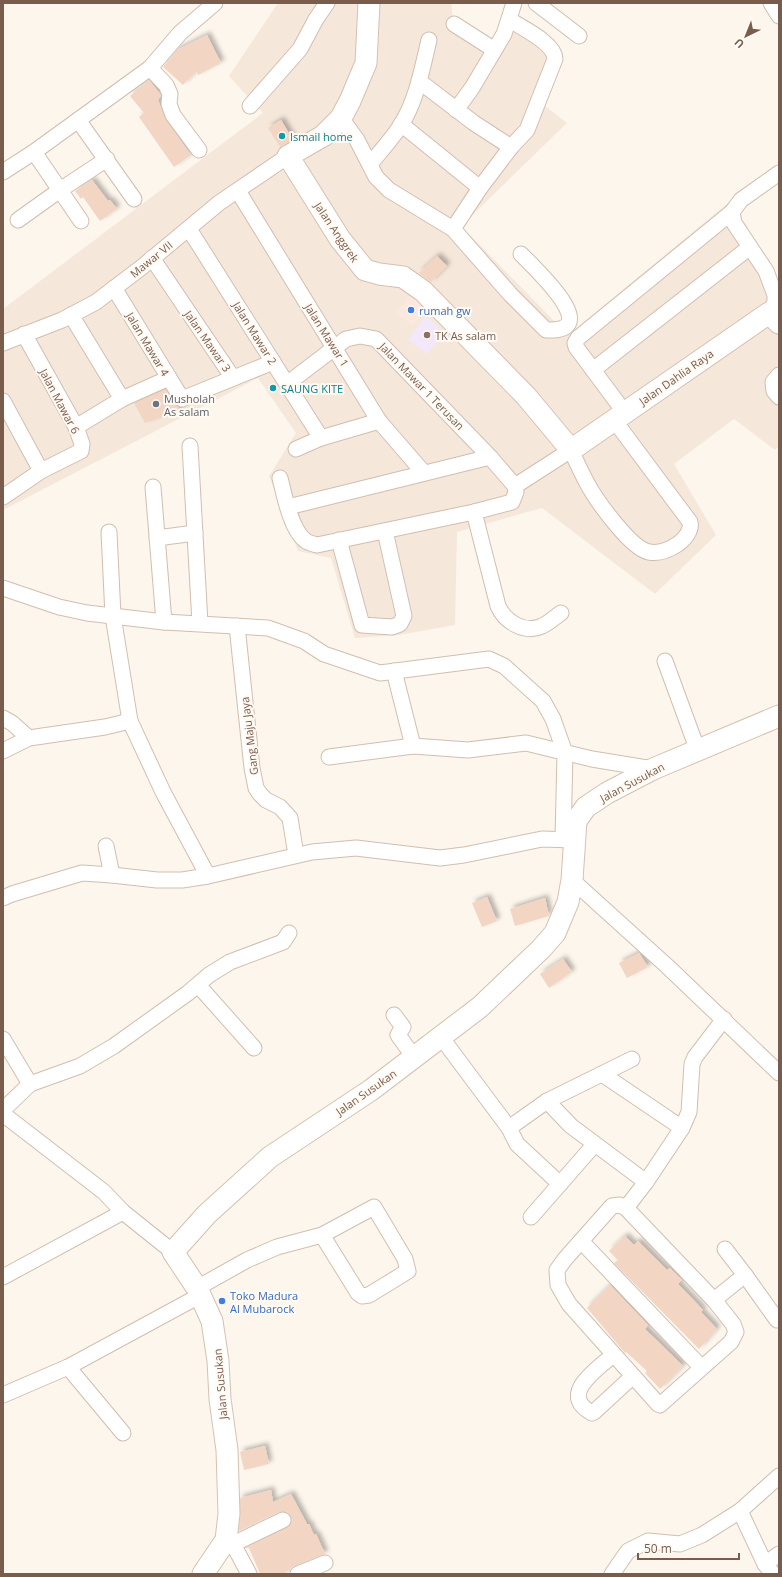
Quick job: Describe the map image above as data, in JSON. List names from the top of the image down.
{
  "streets": {
    "street": [
      "Jalan Anggrek",
      "Mawar VII",
      "Jalan Mawar 2",
      "Jalan Mawar 1",
      "Jalan Mawar 3",
      "Jalan Mawar 4",
      "Jalan Dahlia Raya",
      "Jalan Mawar 1 Terusan",
      "Jalan Mawar 6",
      "Gang Maju Jaya",
      "Jalan Susukan"
    ]
  },
  "crossings": [
    ["Jalan Anggrek", "Mawar VII"],
    ["Jalan Anggrek", "Jalan Dahlia Raya"],
    ["Mawar VII", "Jalan Mawar 2"],
    ["Mawar VII", "Jalan Mawar 1"],
    ["Mawar VII", "Jalan Mawar 3"],
    ["Mawar VII", "Jalan Mawar 4"],
    ["Mawar VII", "Jalan Mawar 6"],
    ["Jalan Mawar 2", "Jalan Mawar 1 Terusan"],
    ["Jalan Mawar 1", "Jalan Mawar 1 Terusan"],
    ["Jalan Mawar 3", "Jalan Mawar 4"]
  ],
  "places": [
    "Ismail home",
    "rumah gw",
    "TK As salam",
    "SAUNG KITE",
    "Musholah As salam",
    "Toko Madura Al Mubarock"
  ],
  "scale_bar": "50 m",
  "north": "bottom left"
}
